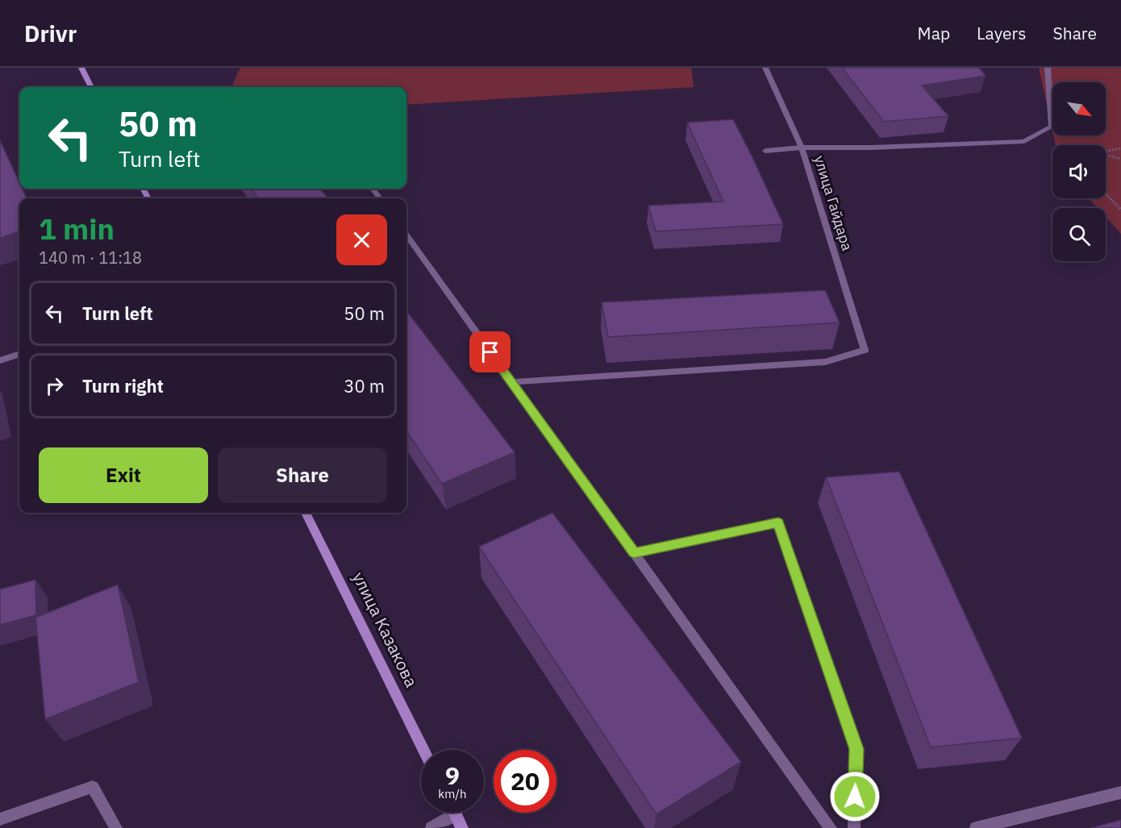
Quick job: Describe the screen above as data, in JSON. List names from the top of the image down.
{
  "streets": {
    "main road": ["улица Казакова"],
    "street": ["улица Гайдара"]
  },
  "north": "bottom right",
  "page": {
    "header": "Drivr",
    "nav": ["Map", "Layers", "Share"],
    "turn": ["50 m", "Turn left"],
    "heading": ["1 min", "140 m · 11:18"],
    "list": [
      {
        "name": "Turn left",
        "value": "50 m"
      },
      {
        "name": "Turn right",
        "value": "30 m"
      }
    ],
    "buttons": ["Exit", "Share"],
    "speed": "9 km/h",
    "limit": "20"
  }
}
